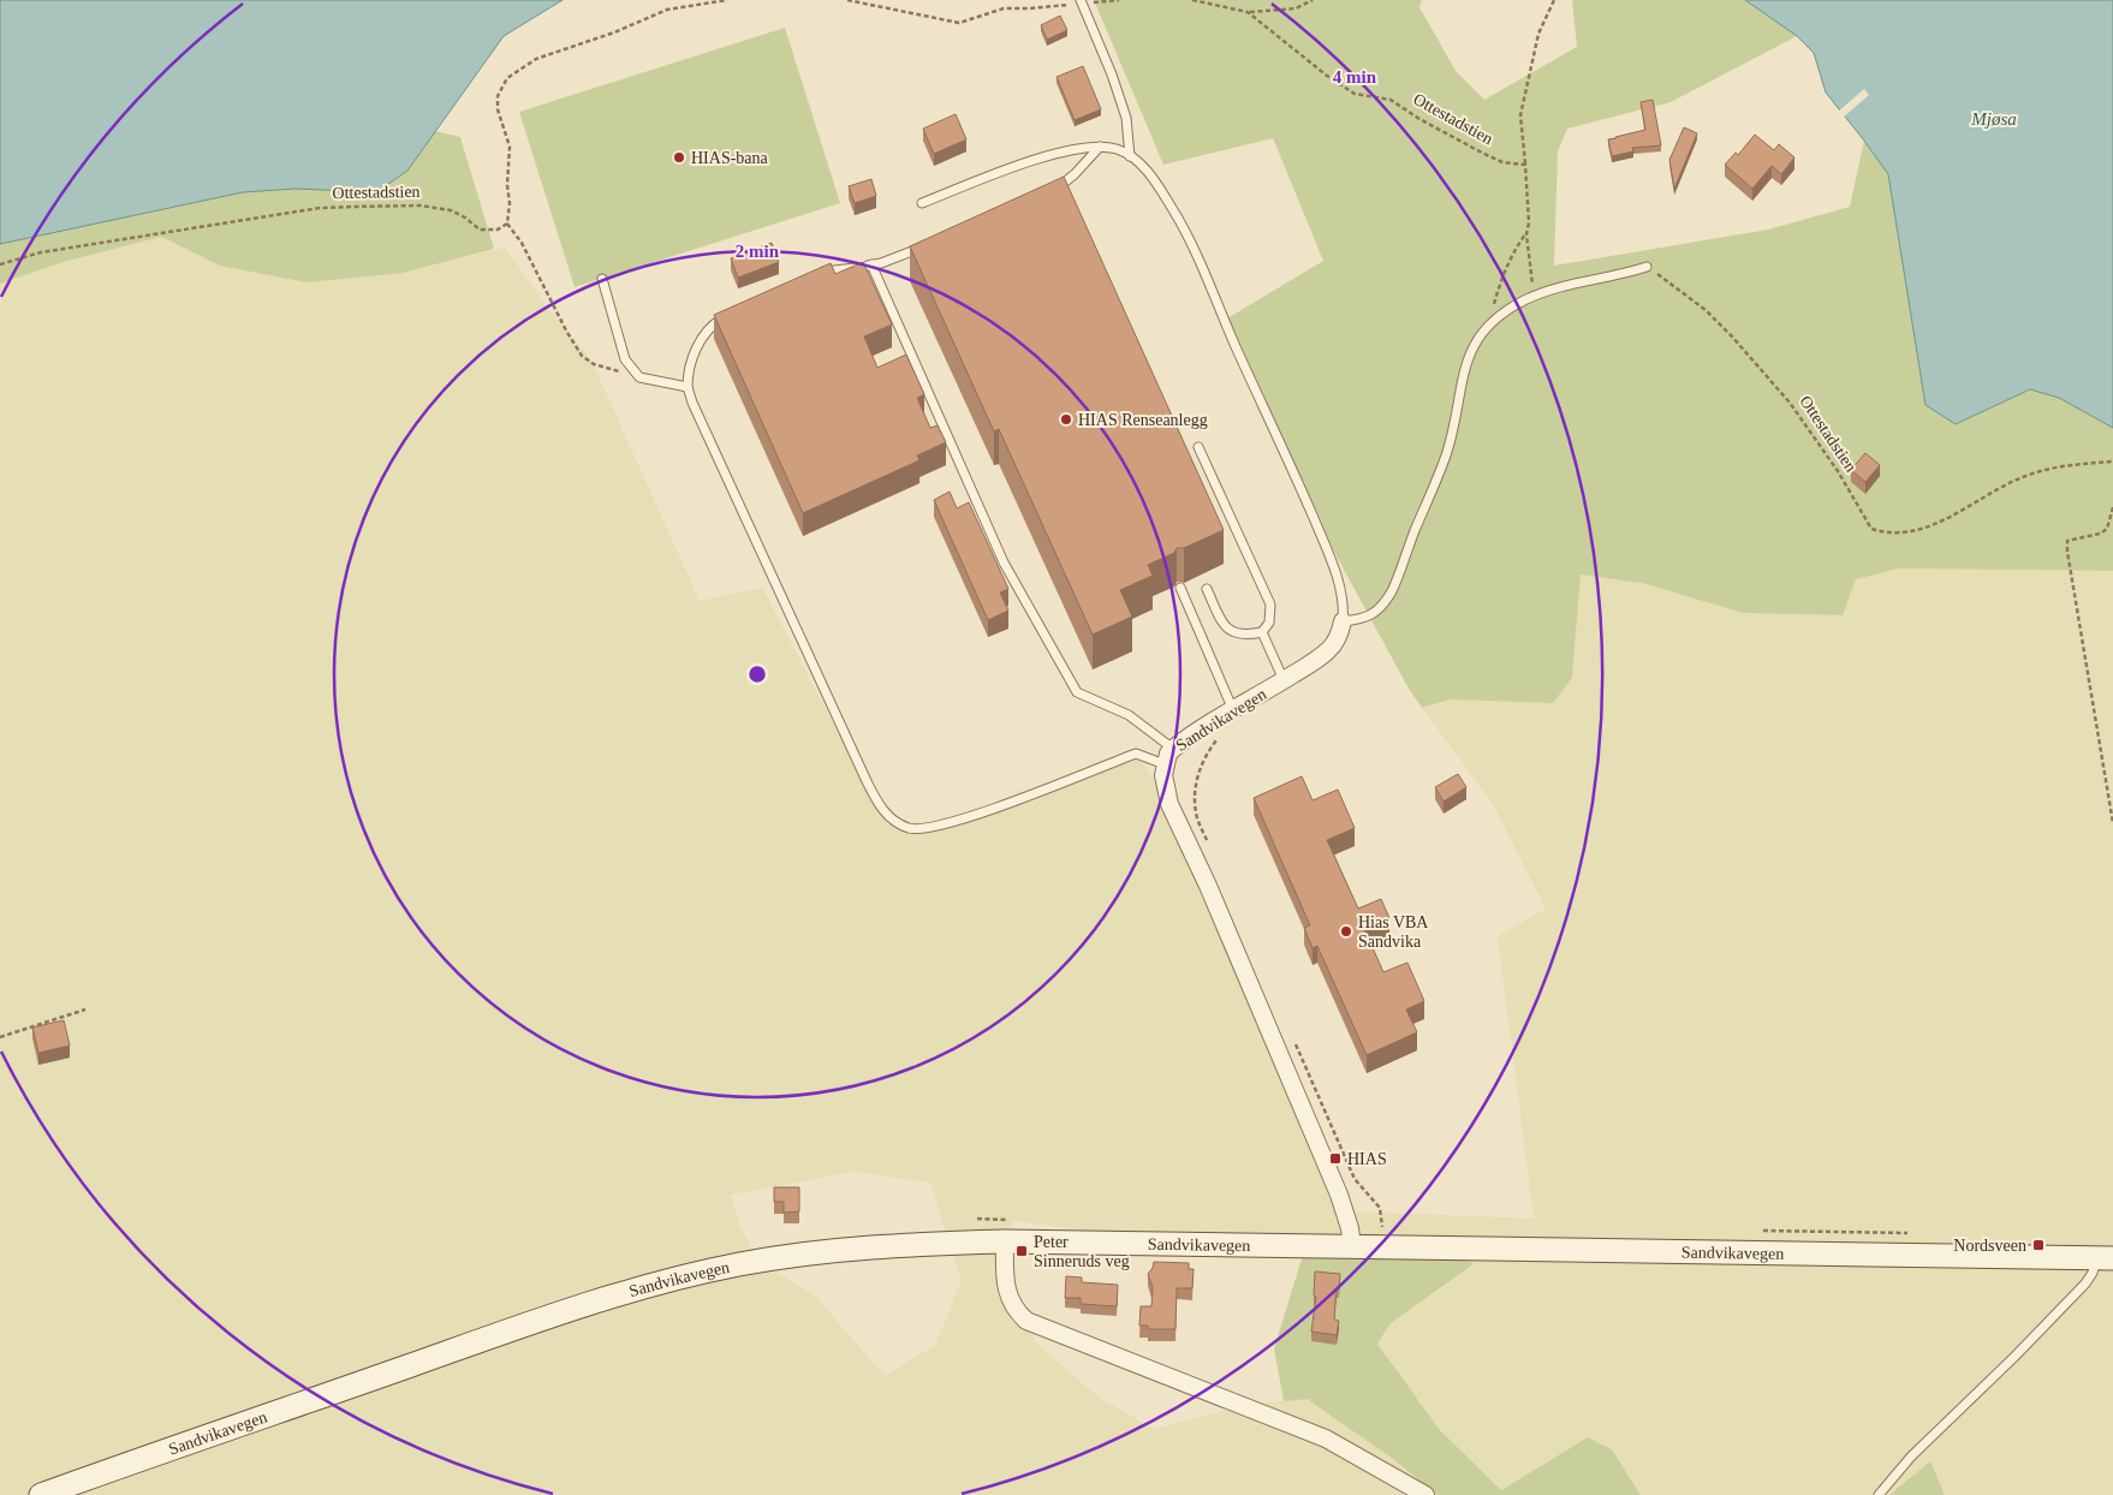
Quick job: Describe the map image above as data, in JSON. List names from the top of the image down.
{
  "streets": {
    "main road": ["Sandvikavegen"],
    "path": ["Ottestadstien"]
  },
  "water": ["Mjøsa"],
  "places": {
    "other": ["HIAS-bana", "HIAS Renseanlegg", "Hias VBA Sandvika"],
    "transit": ["HIAS", "Nordsveen", "Peter Sinneruds veg"]
  },
  "rings": ["4 min", "2 min"]
}
